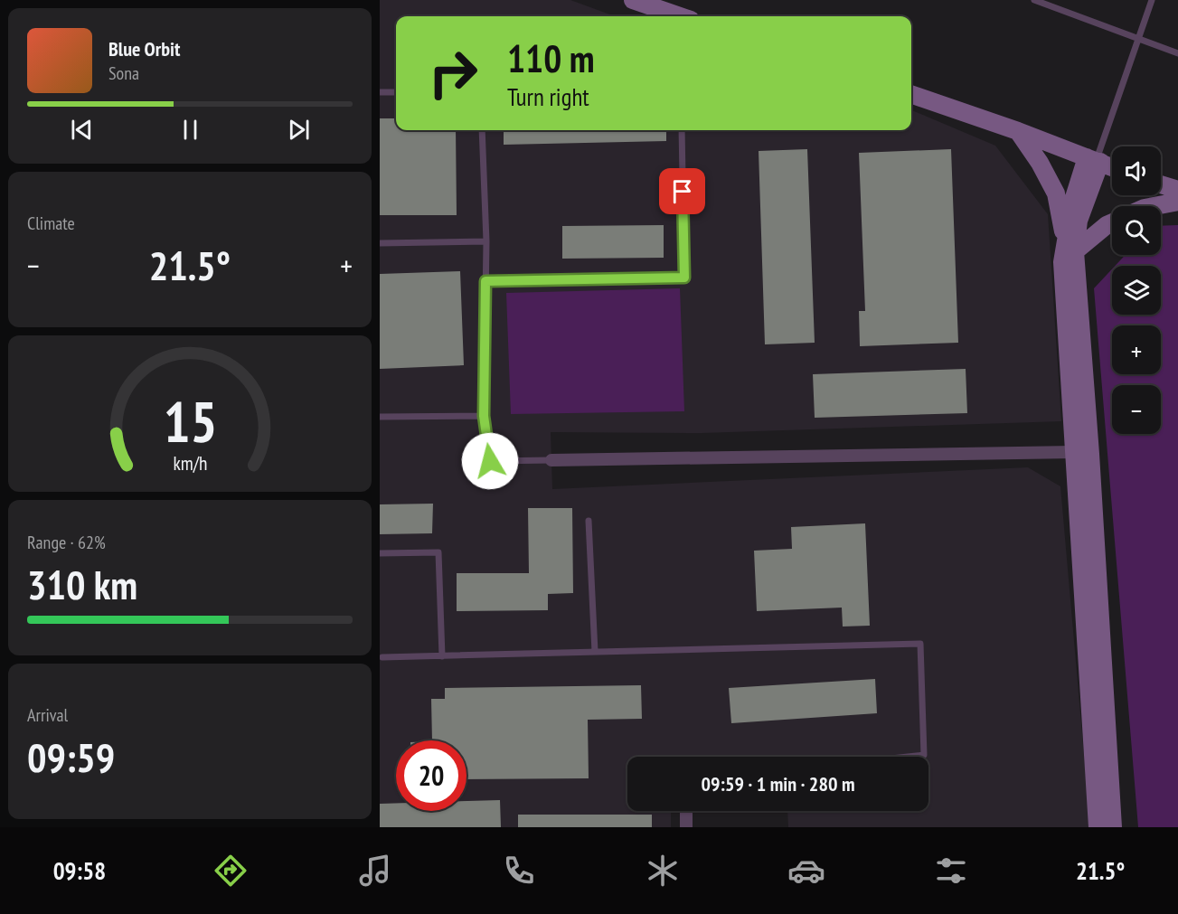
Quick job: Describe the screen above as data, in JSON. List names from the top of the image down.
{
  "page": {
    "turn": ["110 m", "Turn right"],
    "song": ["Blue Orbit", "Sona"],
    "map_buttons": ["+", "−"],
    "tile": [
      "Climate",
      ["Range · 62%", "310 km"],
      ["Arrival", "09:59"]
    ],
    "heat": ["−", "21.5°", "+"],
    "limit": "20",
    "trip": "09:59 · 1 min · 280 m",
    "tabs": ["09:58", "21.5°"],
    "gauge": ["15", "km/h"]
  }
}
